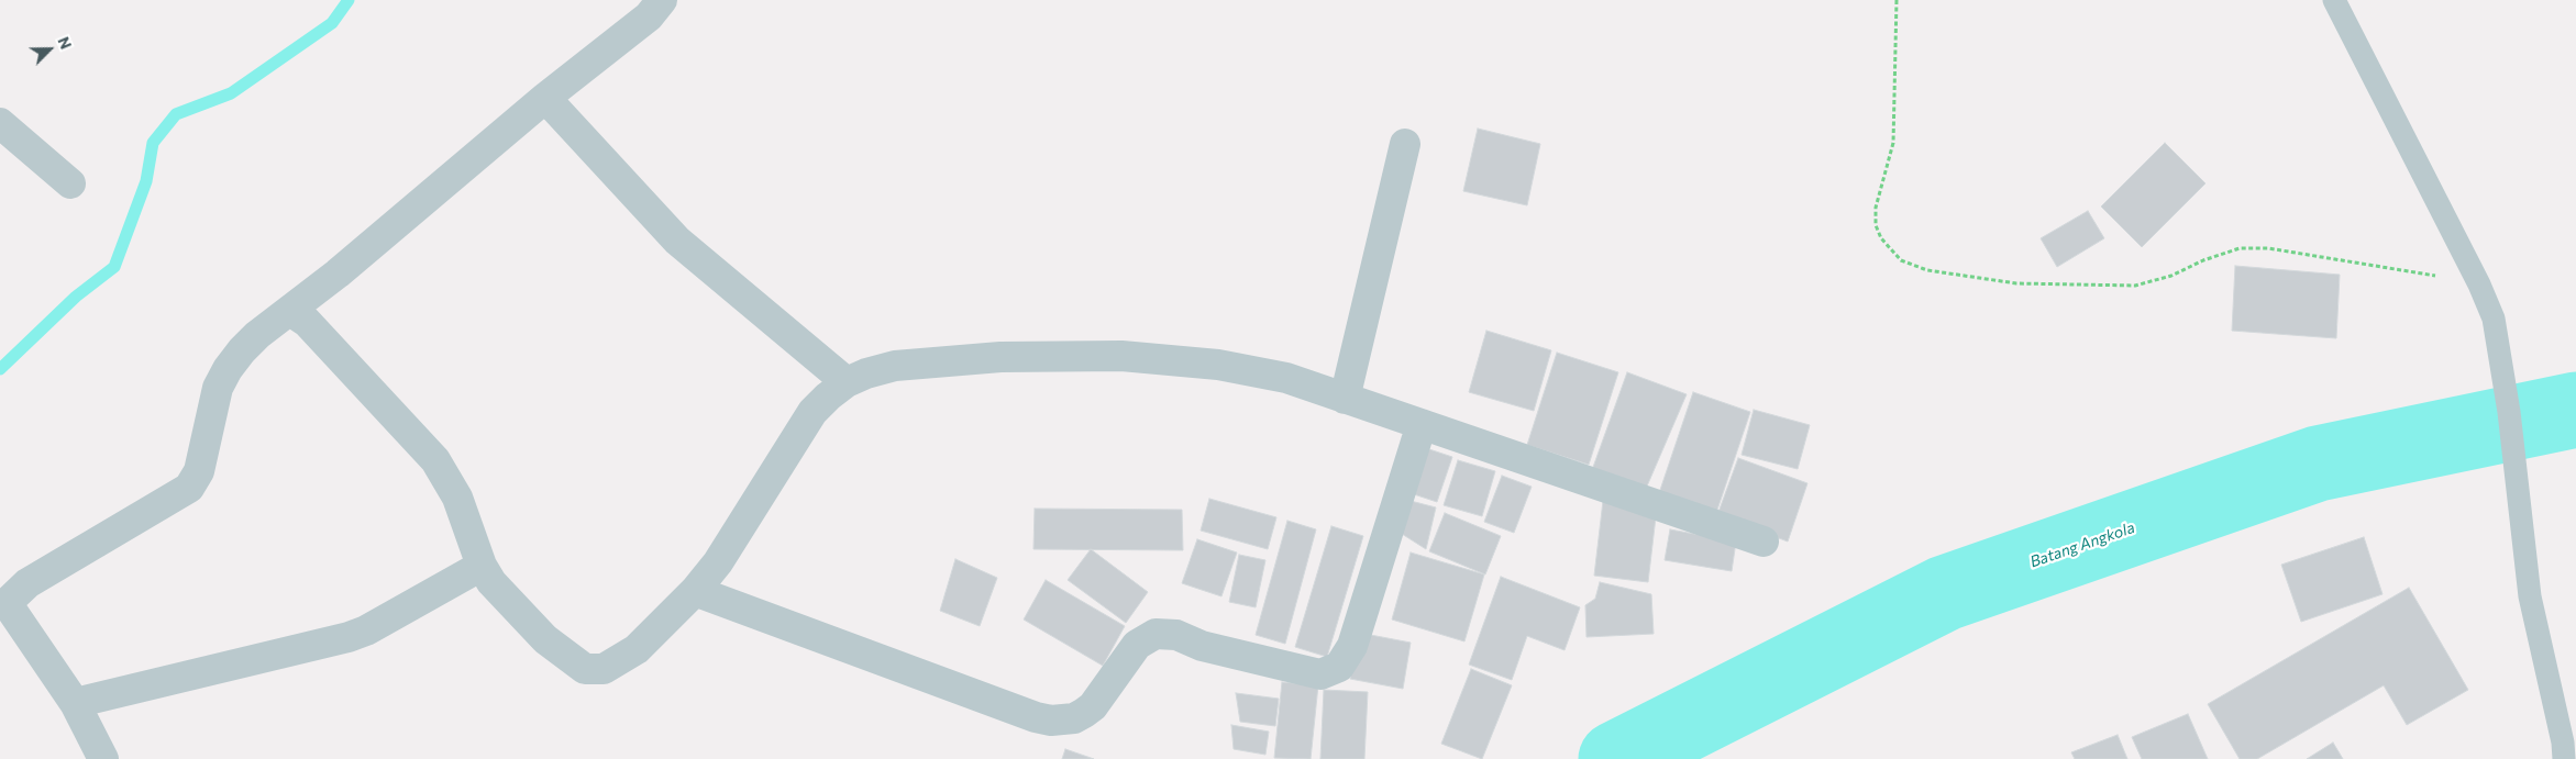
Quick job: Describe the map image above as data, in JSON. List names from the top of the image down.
{
  "water": ["Batang Angkola"],
  "north": "top right"
}
